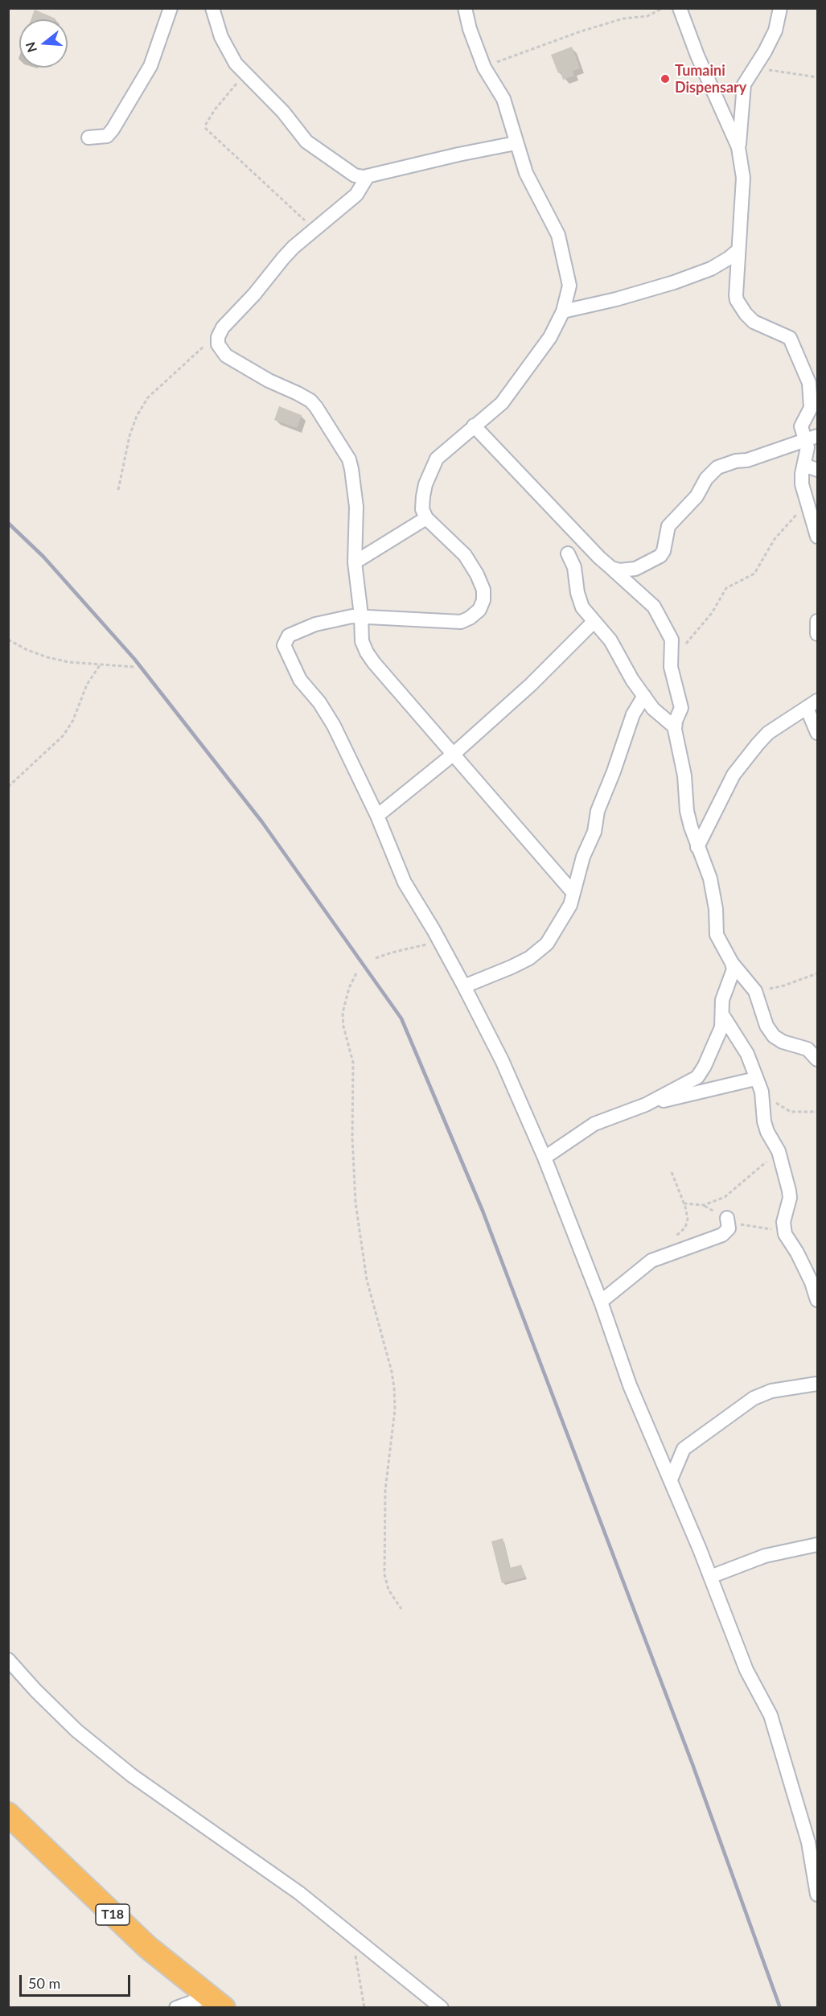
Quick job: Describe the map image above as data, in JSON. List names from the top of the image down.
{
  "streets": {
    "highway": ["T18"]
  },
  "places": ["Tumaini Dispensary"],
  "scale_bar": "50 m",
  "north": "left"
}
